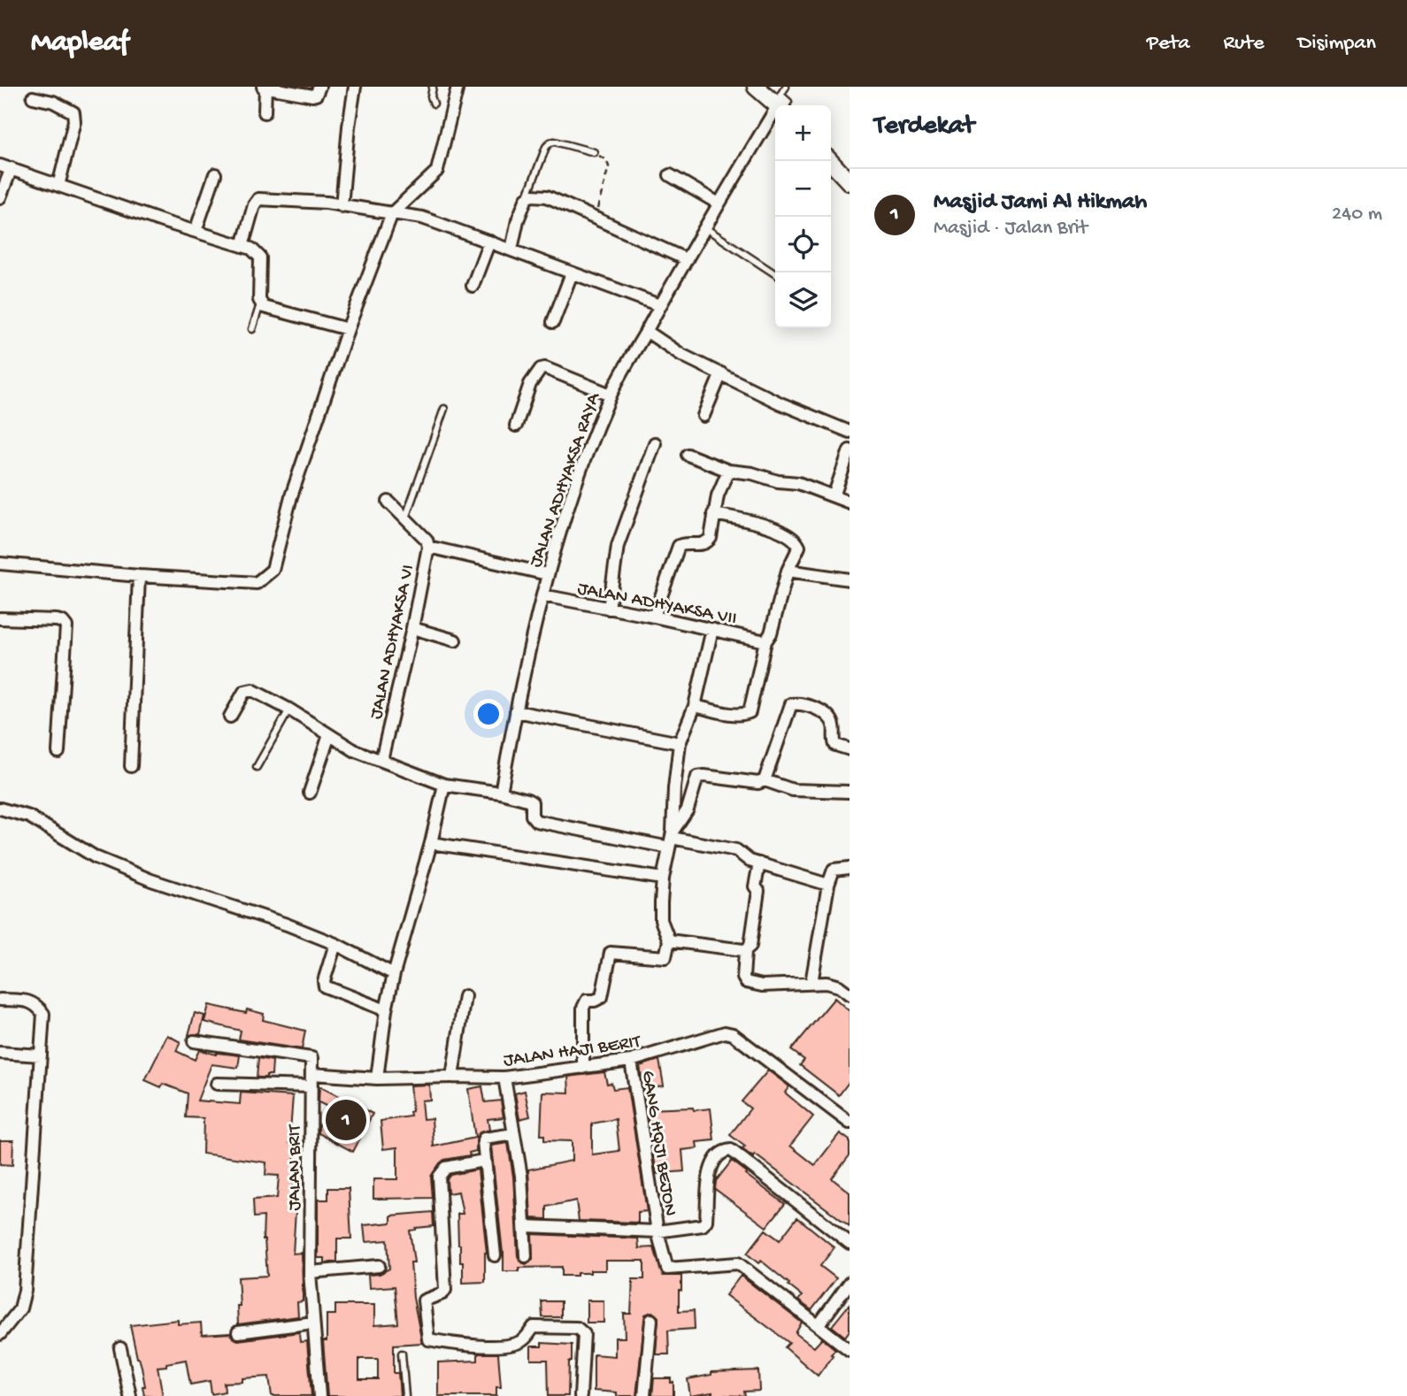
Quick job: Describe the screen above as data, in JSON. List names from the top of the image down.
{
  "streets": {
    "street": [
      "JALAN ADHYAKSA RAYA",
      "JALAN ADHYAKSA VII",
      "JALAN ADHYAKSA VI",
      "JALAN HAJI BERIT",
      "GANG HQJI BEJON",
      "JALAN BRIT"
    ]
  },
  "crossings": [
    ["JALAN ADHYAKSA RAYA", "JALAN ADHYAKSA VII"],
    ["JALAN ADHYAKSA RAYA", "JALAN ADHYAKSA VI"],
    ["JALAN HAJI BERIT", "GANG HQJI BEJON"],
    ["JALAN HAJI BERIT", "JALAN BRIT"]
  ],
  "page": {
    "header": "Mapleaf",
    "nav": ["Peta", "Rute", "Disimpan"],
    "heading": "Terdekat",
    "map_buttons": ["+", "−"],
    "list": [
      {
        "mark": "1",
        "name": "Masjid Jami Al Hikmah",
        "note": "Masjid · Jalan Brit",
        "value": "240 m"
      }
    ],
    "pins": "1"
  }
}
